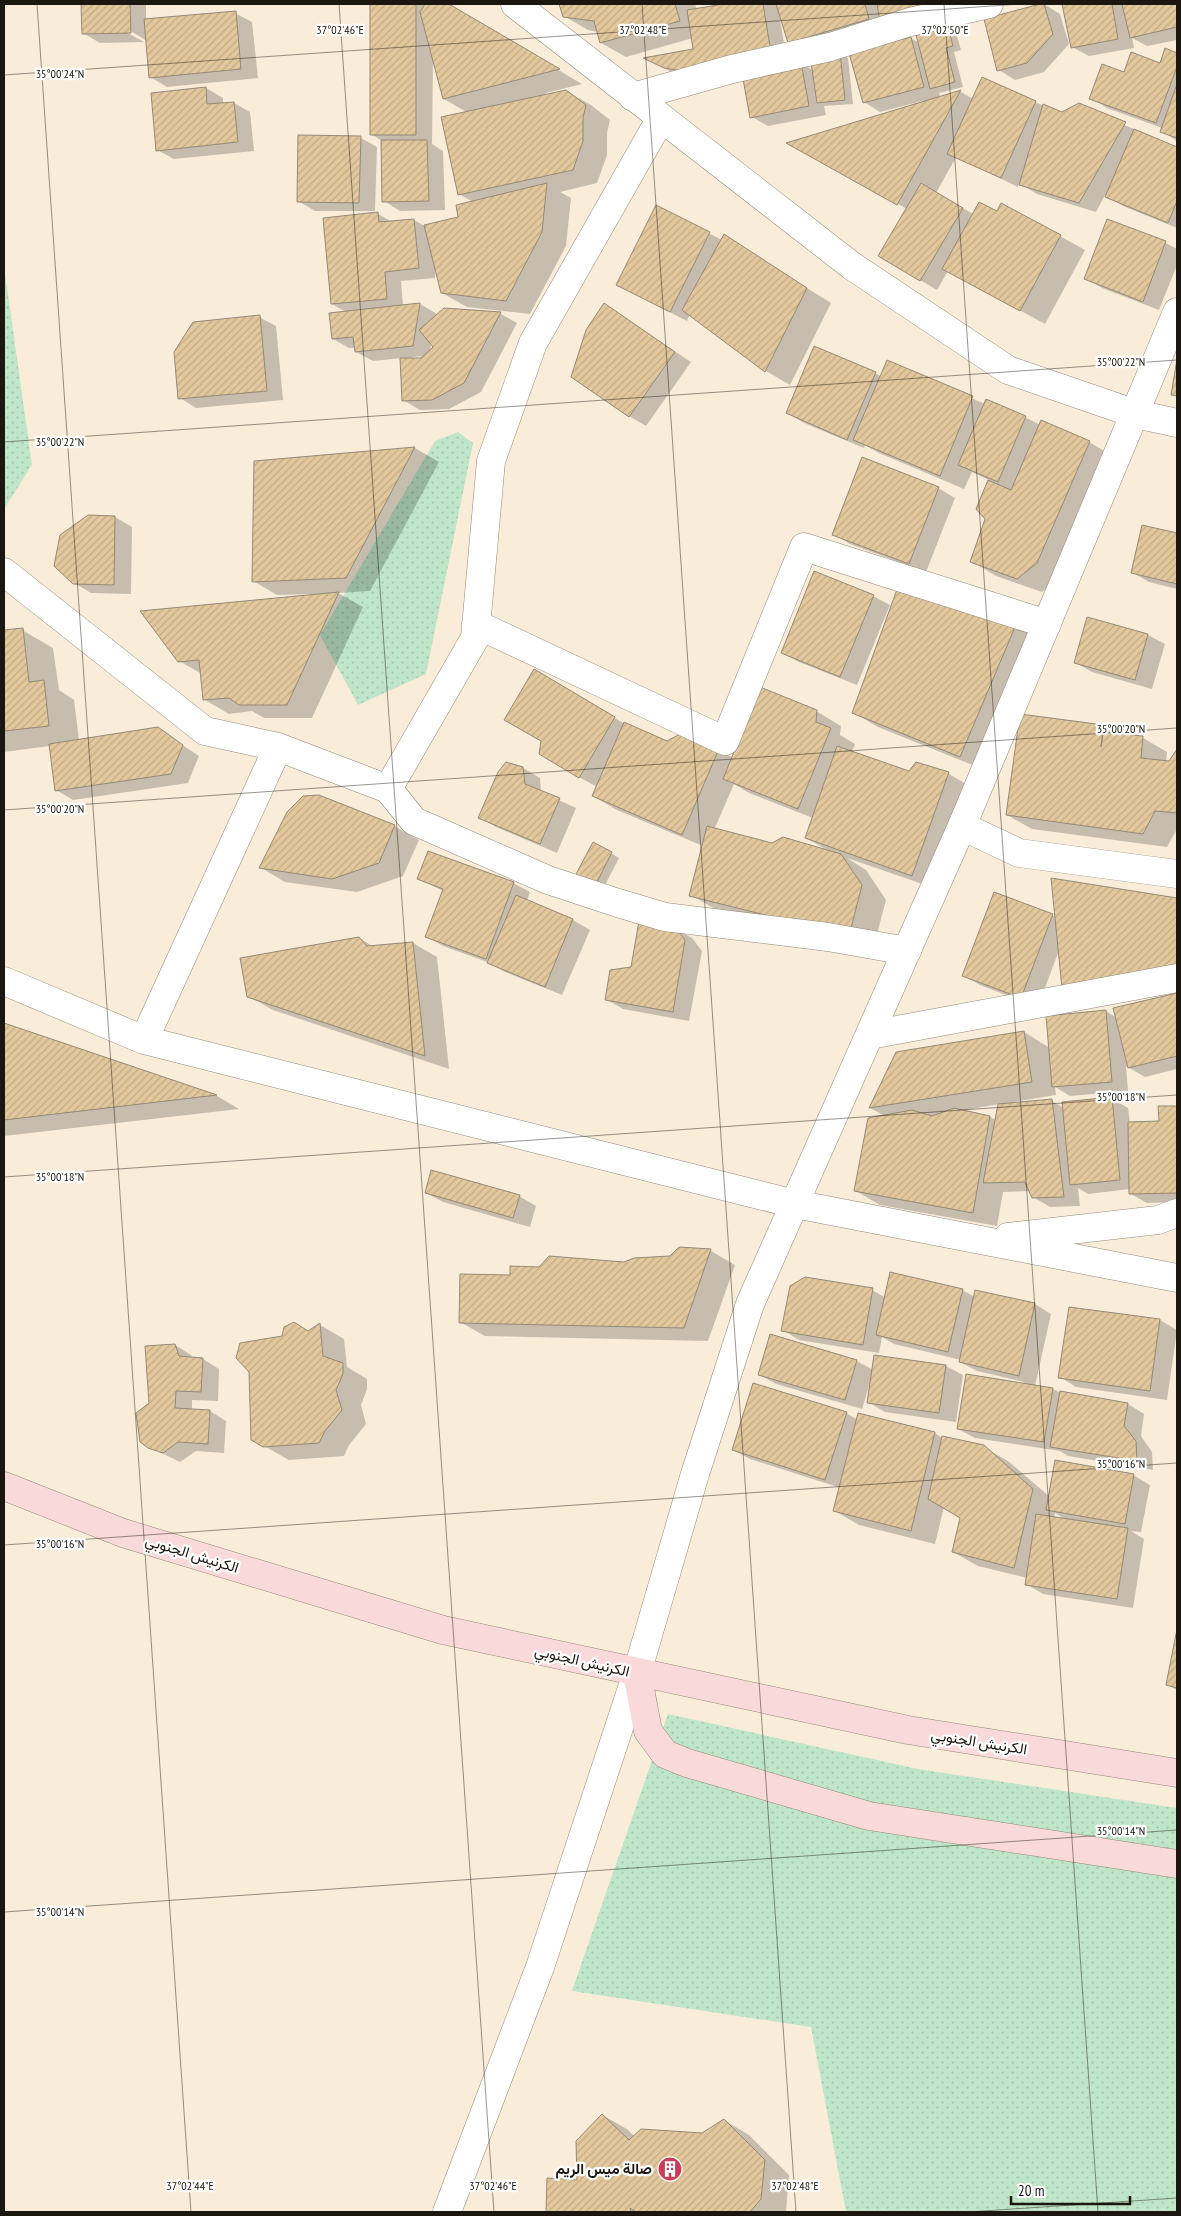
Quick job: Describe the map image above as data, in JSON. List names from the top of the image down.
{
  "streets": {
    "main road": ["الكرنيش الجنوبي"]
  },
  "places": {
    "building": ["صالة ميس الريم"]
  },
  "scale_bar": "20 m",
  "coordinates": [
    "37°02'46\"E",
    "37°02'48\"E",
    "37°02'50\"E",
    "35°00'24\"N",
    "35°00'22\"N",
    "35°00'20\"N",
    "35°00'18\"N",
    "35°00'16\"N",
    "35°00'14\"N",
    "37°02'44\"E"
  ]
}
